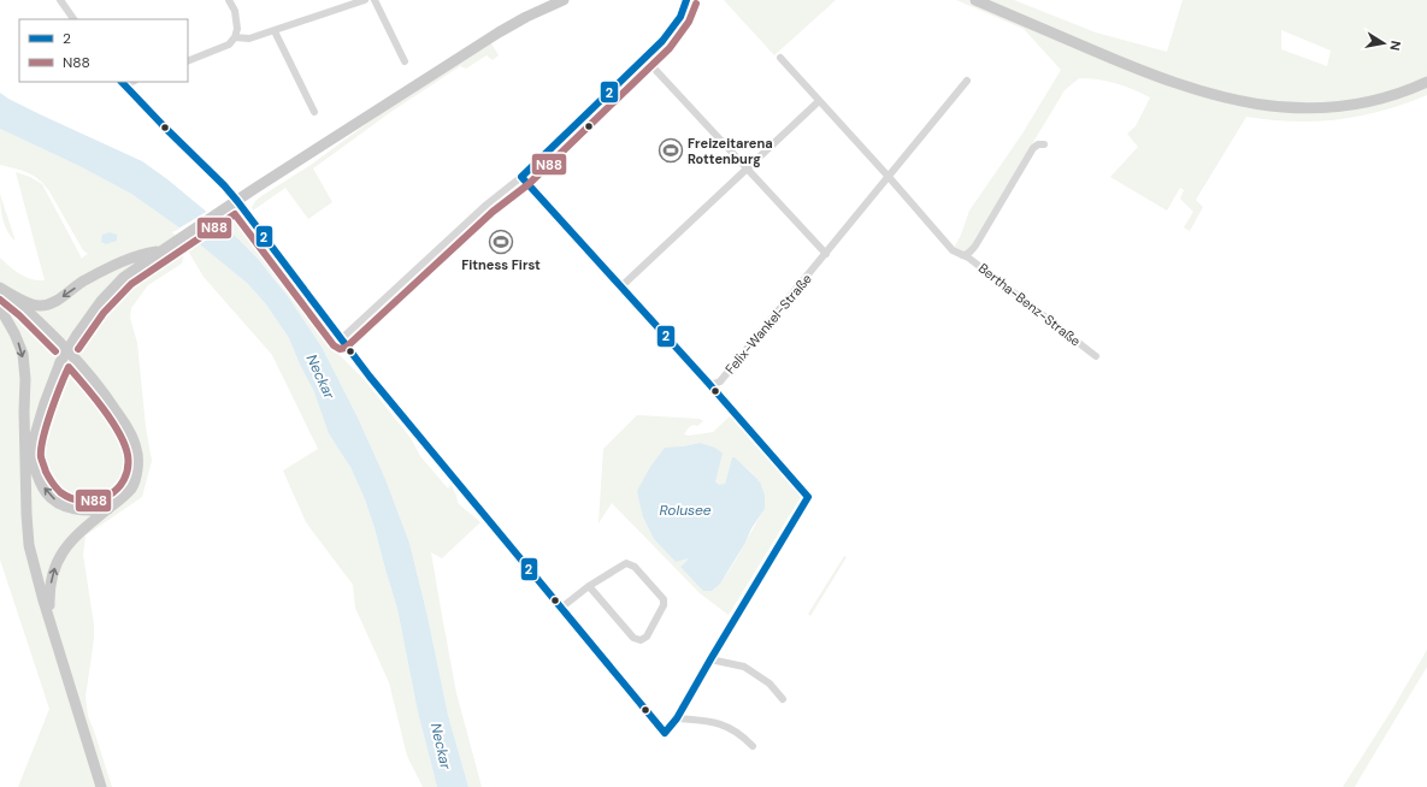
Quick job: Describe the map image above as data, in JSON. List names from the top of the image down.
{
  "streets": {
    "street": ["Bertha-Benz-Straße", "Felix-Wankel-Straße"]
  },
  "crossings": [
    ["Bertha-Benz-Straße", "Felix-Wankel-Straße"]
  ],
  "water": ["Neckar", "Rolusee"],
  "places": {
    "sports": ["Freizeitarena Rottenburg", "Fitness First"]
  },
  "lines": ["transit line 2", "transit line N88"],
  "legend": ["2", "N88"],
  "north": "right"
}
